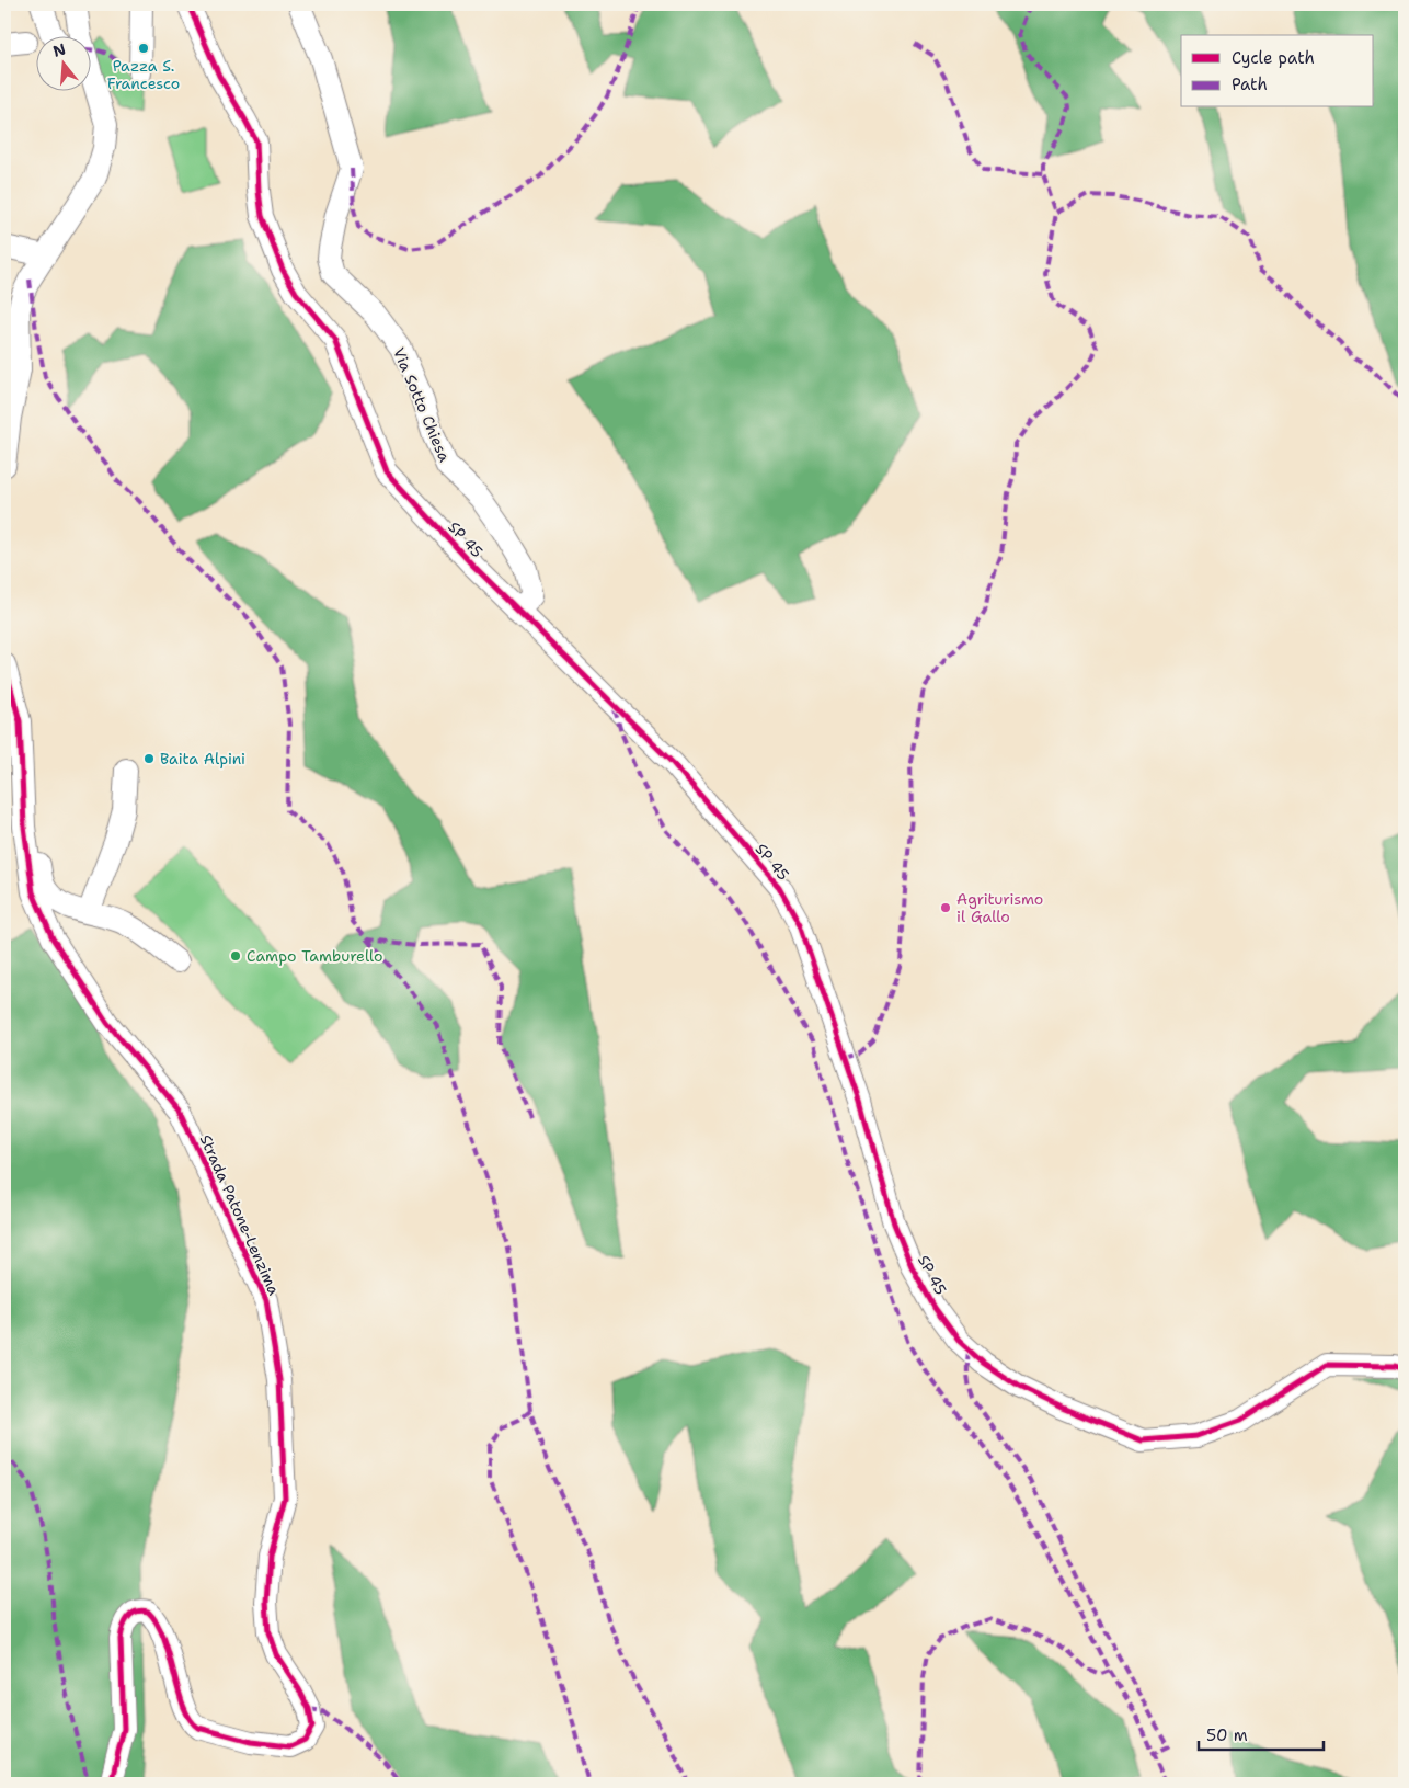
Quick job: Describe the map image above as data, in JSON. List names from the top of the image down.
{
  "streets": {
    "street": ["Via Sotto Chiesa", "SP 45", "Strada Patone-Lenzima"]
  },
  "crossings": [
    ["Via Sotto Chiesa", "SP 45"]
  ],
  "places": [
    "Pazza S. Francesco",
    "Baita Alpini",
    "Agriturismo il Gallo",
    "Campo Tamburello"
  ],
  "legend": ["Cycle path", "Path"],
  "scale_bar": "50 m",
  "north": "top"
}
